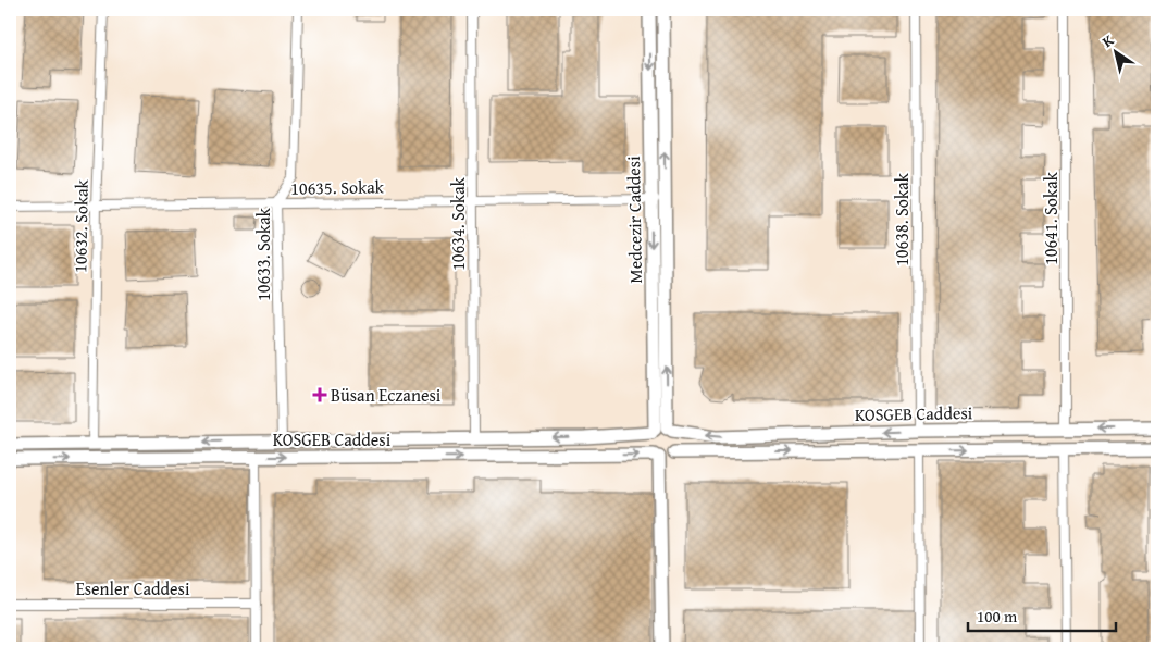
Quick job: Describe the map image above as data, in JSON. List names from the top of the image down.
{
  "streets": {
    "main road": ["Medcezir Caddesi", "KOSGEB Caddesi"],
    "street": [
      "10635. Sokak",
      "10641. Sokak",
      "10638. Sokak",
      "10634. Sokak",
      "10632. Sokak",
      "10633. Sokak",
      "Esenler Caddesi"
    ]
  },
  "crossings": [
    ["10635. Sokak", "Medcezir Caddesi"],
    ["10635. Sokak", "10634. Sokak"],
    ["10635. Sokak", "10632. Sokak"],
    ["10635. Sokak", "10633. Sokak"],
    ["10641. Sokak", "KOSGEB Caddesi"],
    ["Medcezir Caddesi", "KOSGEB Caddesi"],
    ["10638. Sokak", "KOSGEB Caddesi"],
    ["10634. Sokak", "KOSGEB Caddesi"],
    ["10632. Sokak", "KOSGEB Caddesi"],
    ["10633. Sokak", "KOSGEB Caddesi"]
  ],
  "places": {
    "health": ["Büsan Eczanesi"]
  },
  "scale_bar": "100 m",
  "north": "top left"
}
